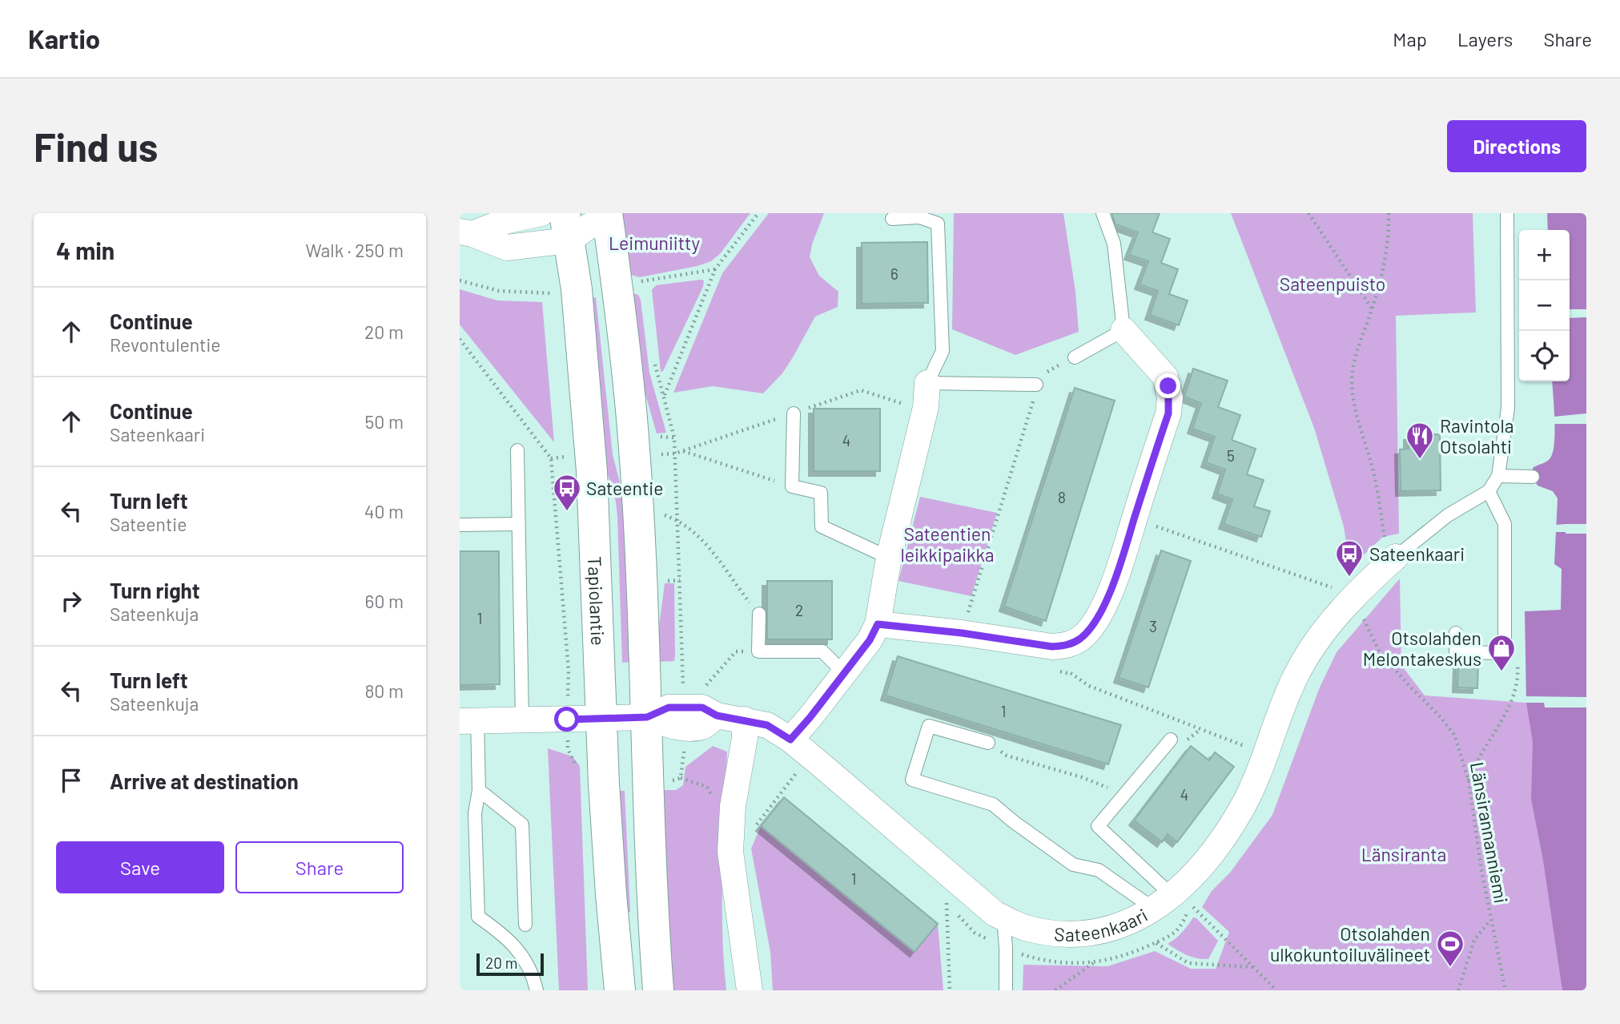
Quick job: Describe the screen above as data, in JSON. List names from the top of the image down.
{
  "streets": {
    "main road": ["Tapiolantie"],
    "street": ["Sateenkaari"],
    "path": ["Länsirannanniemi"]
  },
  "parks": [
    "Leimuniitty",
    "Sateenpuisto",
    "Sateentien leikkipaikka",
    "Länsiranta"
  ],
  "places": {
    "restaurant": ["Ravintola Otsolahti"],
    "bus stop": ["Sateentie", "Sateenkaari"],
    "shop": ["Otsolahden Melontakeskus"],
    "sports": ["Otsolahden ulkokuntoiluvälineet"]
  },
  "house_numbers": [
    "6",
    "4",
    "5",
    "8",
    "2",
    "1",
    "3",
    "1",
    "4",
    "1"
  ],
  "scale_bar": "20 m",
  "page": {
    "header": "Kartio",
    "nav": ["Map", "Layers", "Share"],
    "buttons": [
      "Directions",
      ["Save", "Share"]
    ],
    "title": "Find us",
    "heading": ["4 min", "Walk · 250 m"],
    "map_buttons": ["+", "−"],
    "list": [
      ["Continue", "Revontulentie", "20 m"],
      ["Continue", "Sateenkaari", "50 m"],
      ["Turn left", "Sateentie", "40 m"],
      ["Turn right", "Sateenkuja", "60 m"],
      ["Turn left", "Sateenkuja", "80 m"],
      "Arrive at destination"
    ],
    "scale": "20 m"
  }
}
